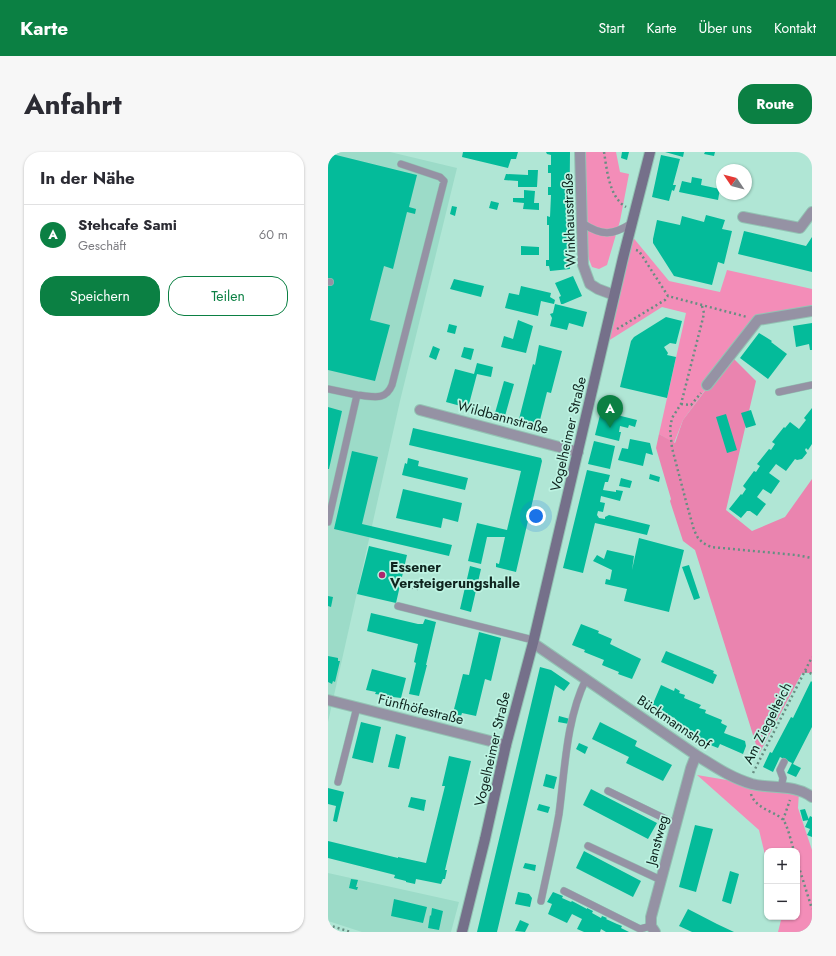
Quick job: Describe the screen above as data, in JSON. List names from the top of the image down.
{
  "streets": {
    "main road": ["Vogelheimer Straße"],
    "street": [
      "Winkhausstraße",
      "Wildbannstraße",
      "Fünfhöfestraße",
      "Bückmannshof",
      "Janstweg"
    ],
    "path": ["Am Ziegelteich"]
  },
  "crossings": [
    ["Winkhausstraße", "Vogelheimer Straße"],
    ["Wildbannstraße", "Vogelheimer Straße"],
    ["Vogelheimer Straße", "Fünfhöfestraße"],
    ["Vogelheimer Straße", "Bückmannshof"],
    ["Bückmannshof", "Am Ziegelteich"],
    ["Bückmannshof", "Janstweg"]
  ],
  "places": ["Essener Versteigerungshalle"],
  "north": "top left",
  "page": {
    "header": "Karte",
    "nav": [
      "Start",
      "Karte",
      "Über uns",
      "Kontakt"
    ],
    "title": "Anfahrt",
    "buttons": [
      "Route",
      ["Speichern", "Teilen"]
    ],
    "heading": "In der Nähe",
    "list": [
      {
        "mark": "A",
        "name": "Stehcafe Sami",
        "note": "Geschäft",
        "value": "60 m"
      }
    ],
    "pins": "A",
    "map_buttons": ["+", "−"]
  }
}
